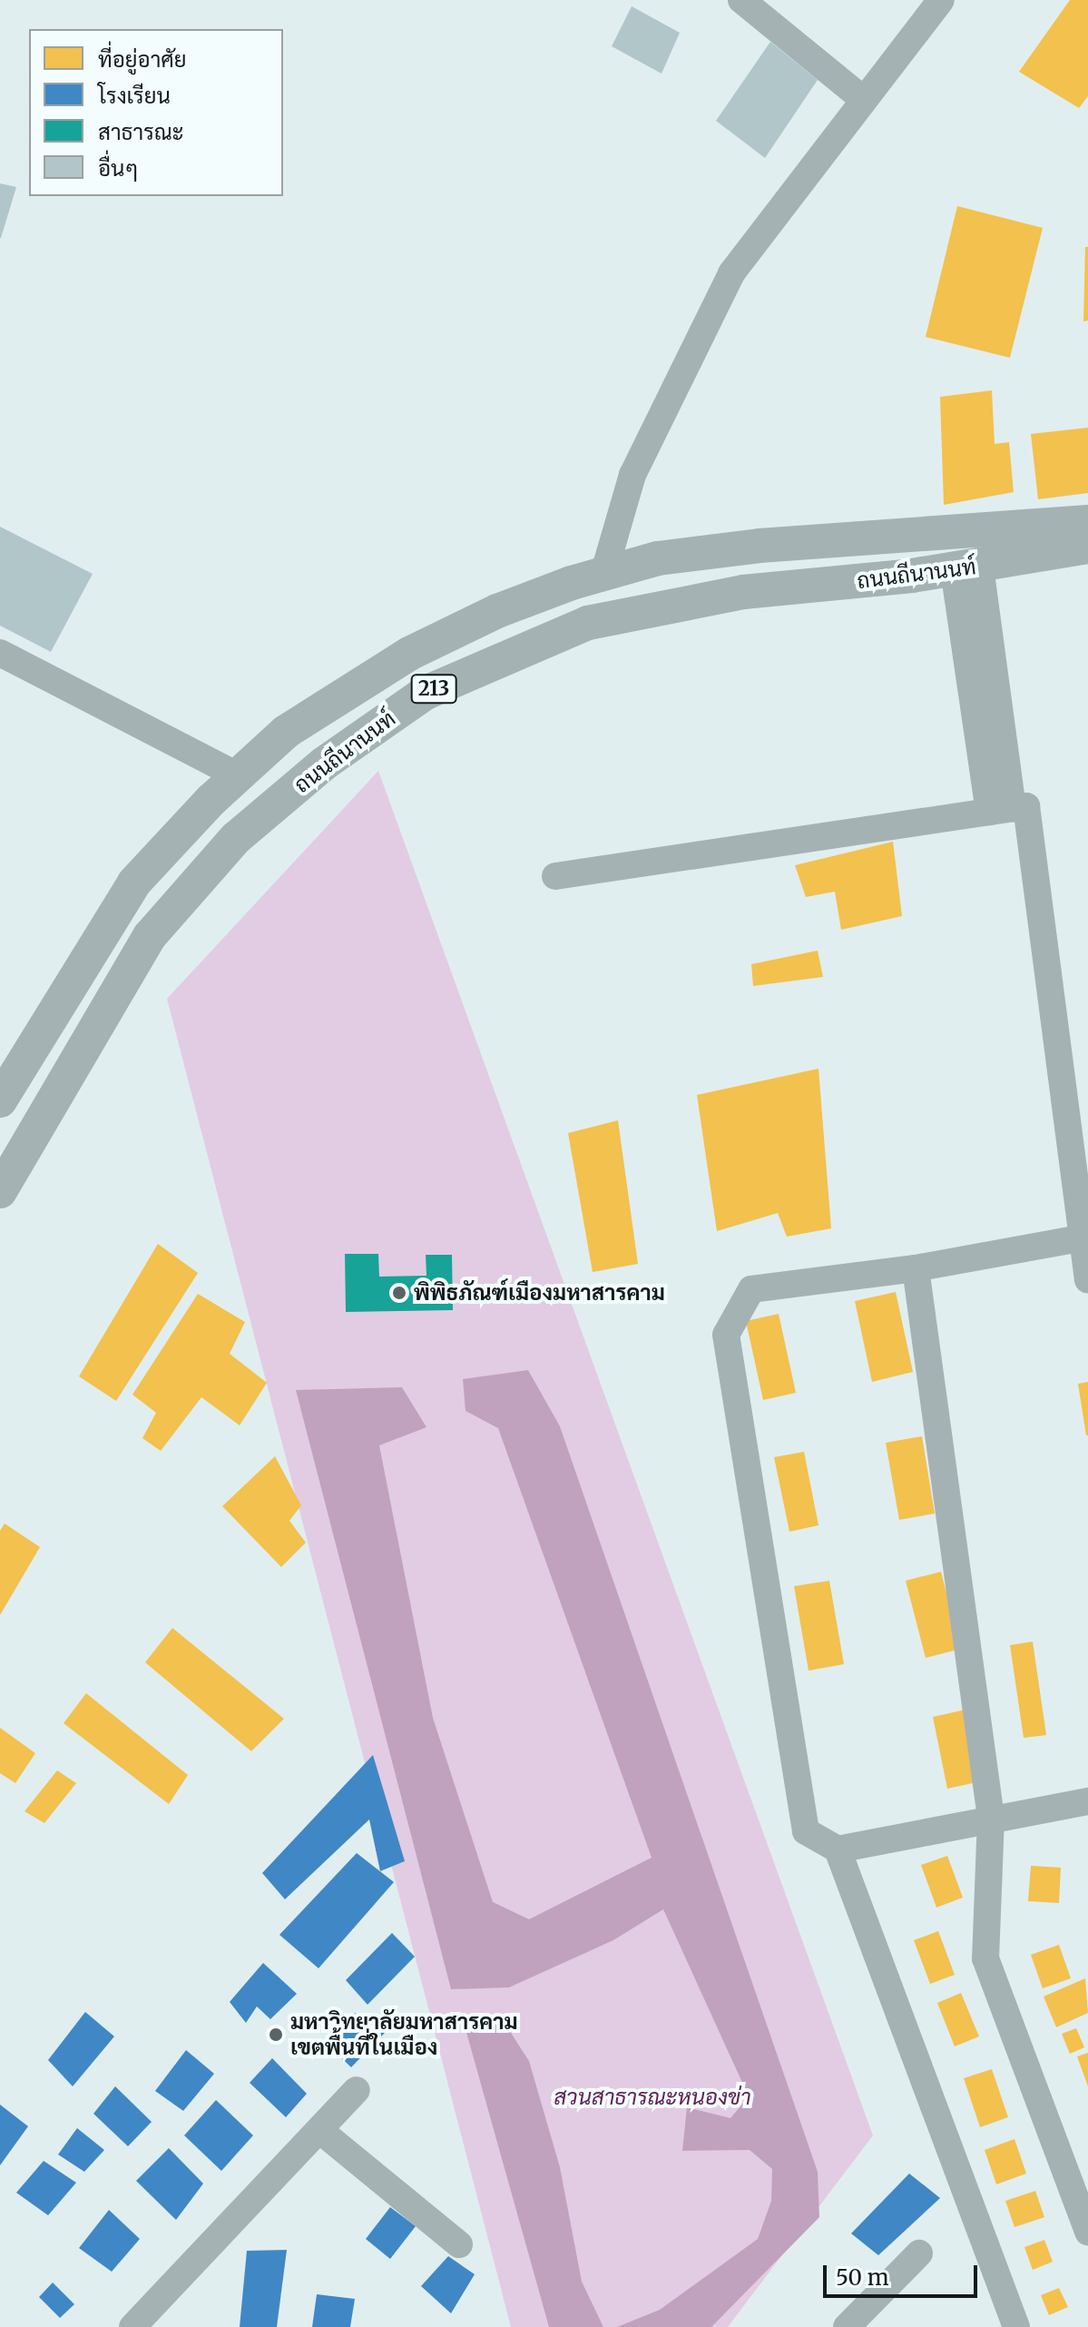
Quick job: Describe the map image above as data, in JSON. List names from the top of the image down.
{
  "streets": {
    "main road": ["ถนนถีนานนท์", "213"]
  },
  "parks": ["สวนสาธารณะหนองข่า"],
  "places": ["พิพิธภัณฑ์เมืองมหาสารคาม", "มหาวิทยาลัยมหาสารคาม เขตพื้นที่ในเมือง"],
  "legend": [
    "ที่อยู่อาศัย",
    "โรงเรียน",
    "สาธารณะ",
    "อื่นๆ"
  ],
  "scale_bar": "50 m"
}
